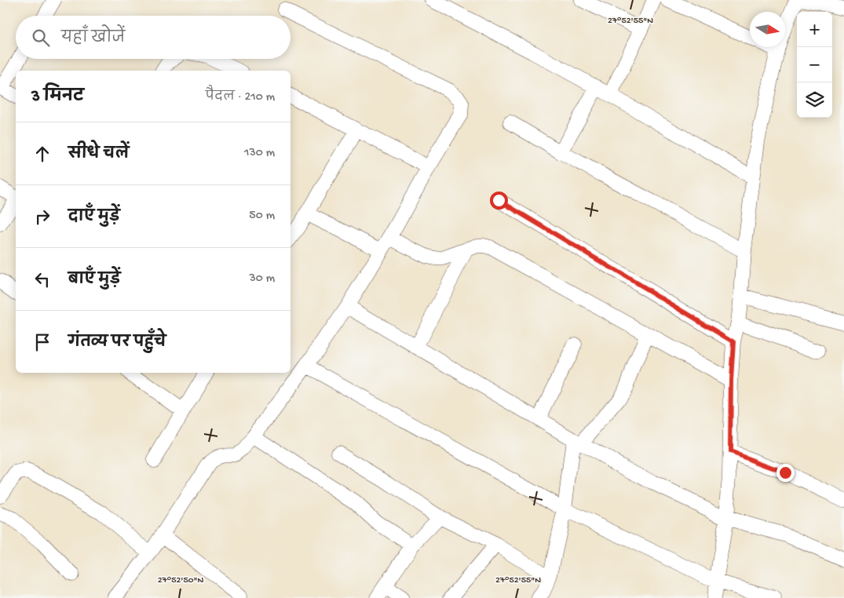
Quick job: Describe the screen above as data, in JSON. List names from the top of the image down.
{
  "north": "right",
  "page": {
    "map_buttons": ["+", "−"],
    "search": "यहाँ खोजें",
    "heading": ["3 मिनट", "पैदल · 210 m"],
    "list": [
      ["सीधे चलें", "130 m"],
      ["दाएँ मुड़ें", "50 m"],
      ["बाएँ मुड़ें", "30 m"],
      "गंतव्य पर पहुँचे"
    ]
  },
  "coordinates": ["27°52'55\"N", "27°52'50\"N"]
}
